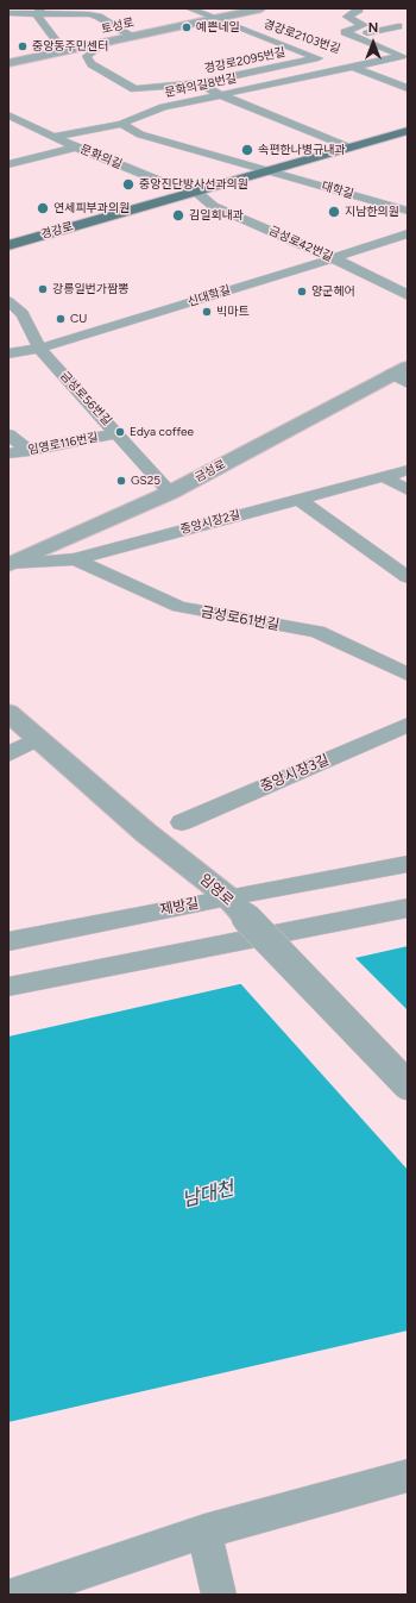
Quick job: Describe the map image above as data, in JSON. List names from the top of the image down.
{
  "streets": {
    "main road": ["경강로"],
    "street": [
      "토성로",
      "경강로2103번길",
      "경강로2095번길",
      "문화의길8번길",
      "문화의길",
      "대학길",
      "금성로42번길",
      "신대학길",
      "금성로56번길",
      "임영로116번길",
      "금성로",
      "중앙시장2길",
      "금성로61번길",
      "중앙시장3길",
      "임영로",
      "제방길"
    ]
  },
  "crossings": [
    ["토성로", "경강로2103번길"],
    ["경강로2103번길", "경강로2095번길"],
    ["경강로2103번길", "문화의길8번길"],
    ["경강로2095번길", "문화의길8번길"],
    ["경강로2095번길", "경강로"],
    ["문화의길8번길", "문화의길"],
    ["문화의길8번길", "대학길"],
    ["문화의길", "경강로"],
    ["문화의길", "금성로42번길"],
    ["대학길", "경강로"],
    ["경강로", "금성로42번길"],
    ["금성로42번길", "신대학길"],
    ["신대학길", "금성로56번길"],
    ["금성로56번길", "임영로116번길"],
    ["금성로56번길", "금성로"],
    ["금성로", "중앙시장2길"],
    ["중앙시장2길", "금성로61번길"],
    ["임영로", "제방길"]
  ],
  "water": ["남대천"],
  "places": [
    "예쁜네일",
    "중앙동주민센터",
    "속편한나병규내과",
    "중앙진단방사선과의원",
    "연세피부과의원",
    "지남한의원",
    "김일회내과",
    "강릉일번가짬뽕",
    "양군헤어",
    "빅마트",
    "CU",
    "Edya coffee",
    "GS25"
  ],
  "north": "top"
}
